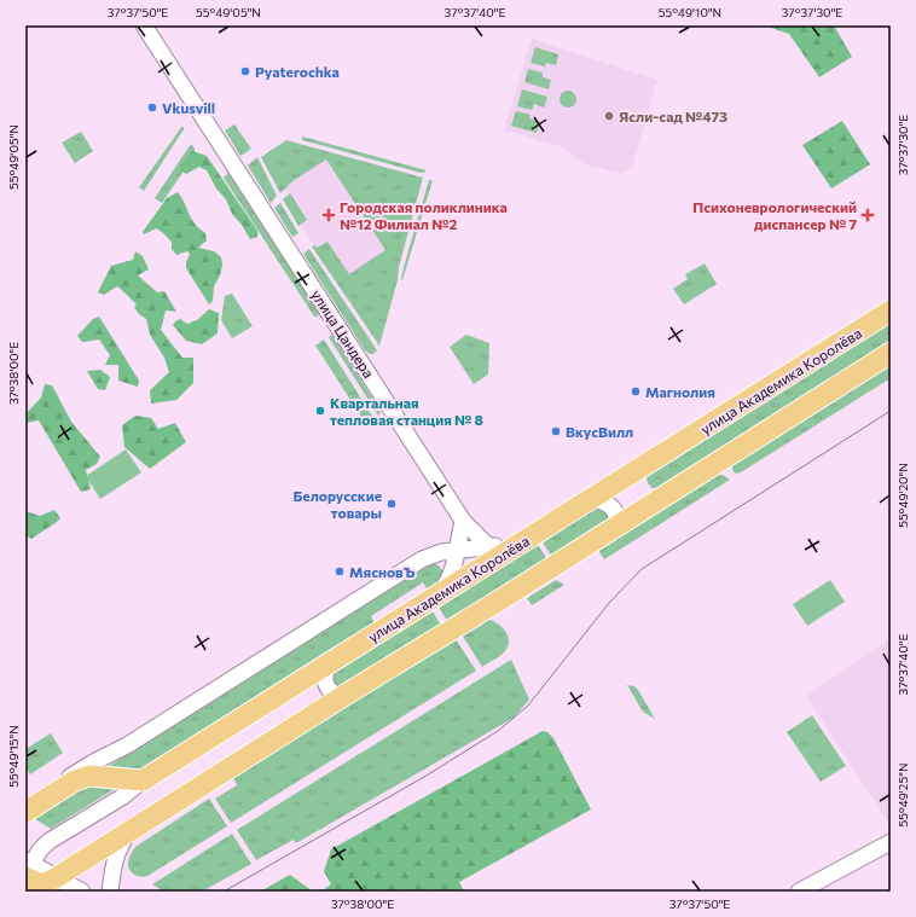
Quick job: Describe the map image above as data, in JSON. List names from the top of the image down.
{
  "streets": {
    "main road": ["улица Академика Королёва"],
    "street": ["улица Цандера"]
  },
  "places": {
    "other": [
      "Pyaterochka",
      "Vkusvill",
      "Ясли-сад №473",
      "Магнолия",
      "Квартальная тепловая станция № 8",
      "ВкусВилл",
      "Белорусские товары",
      "МясновЪ"
    ],
    "health": ["Городская поликлиника №12 Филиал №2", "Психоневрологический диспансер № 7"]
  },
  "coordinates": [
    "37°37'50\"E",
    "55°49'05\"N",
    "37°37'40\"E",
    "55°49'10\"N",
    "37°37'30\"E",
    "37°38'00\"E",
    "55°49'20\"N",
    "55°49'15\"N",
    "55°49'25\"N"
  ]
}
